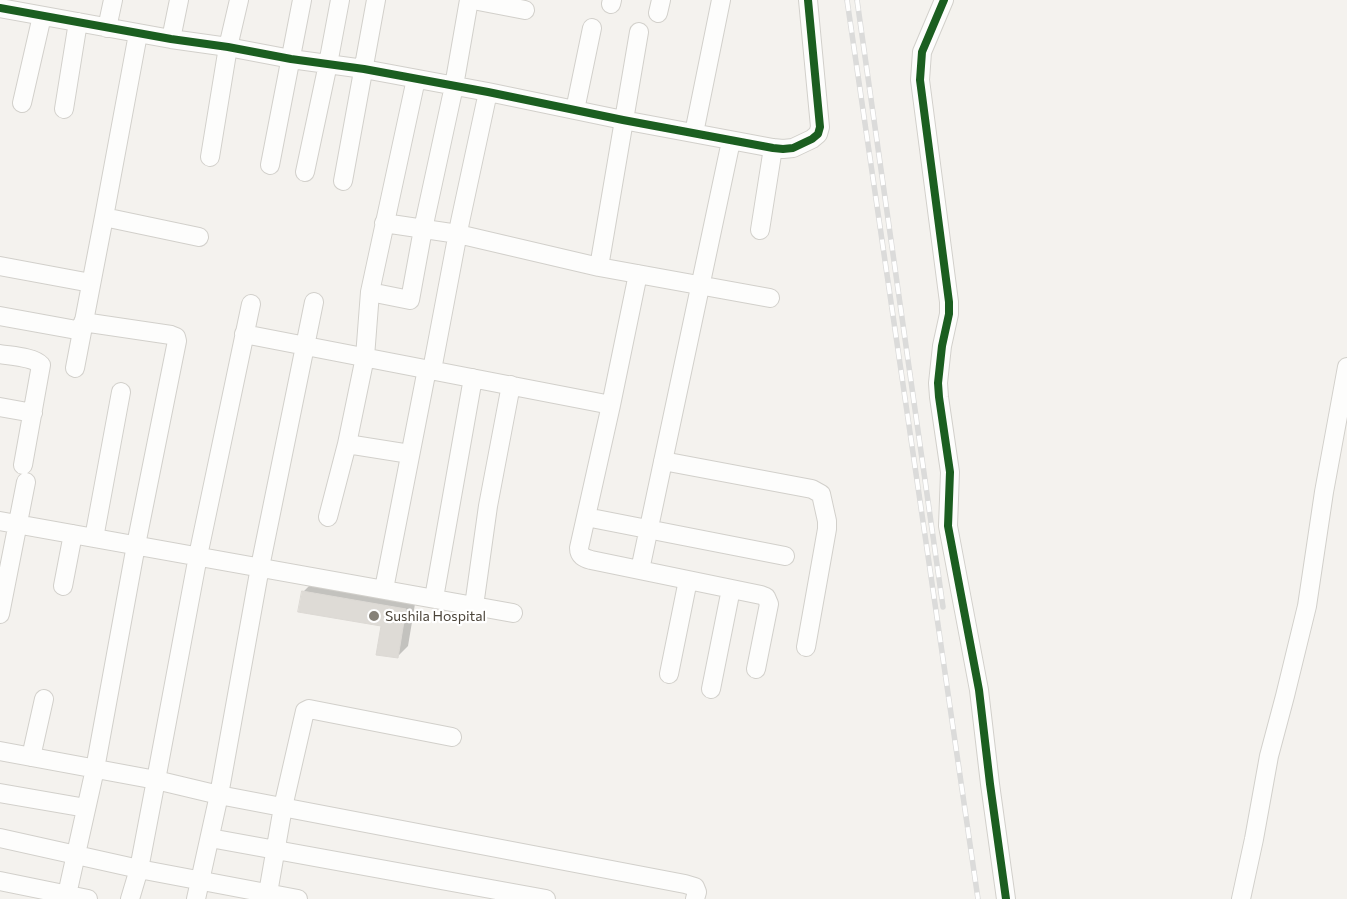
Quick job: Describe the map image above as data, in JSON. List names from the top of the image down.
{
  "places": ["Sushila Hospital"]
}
